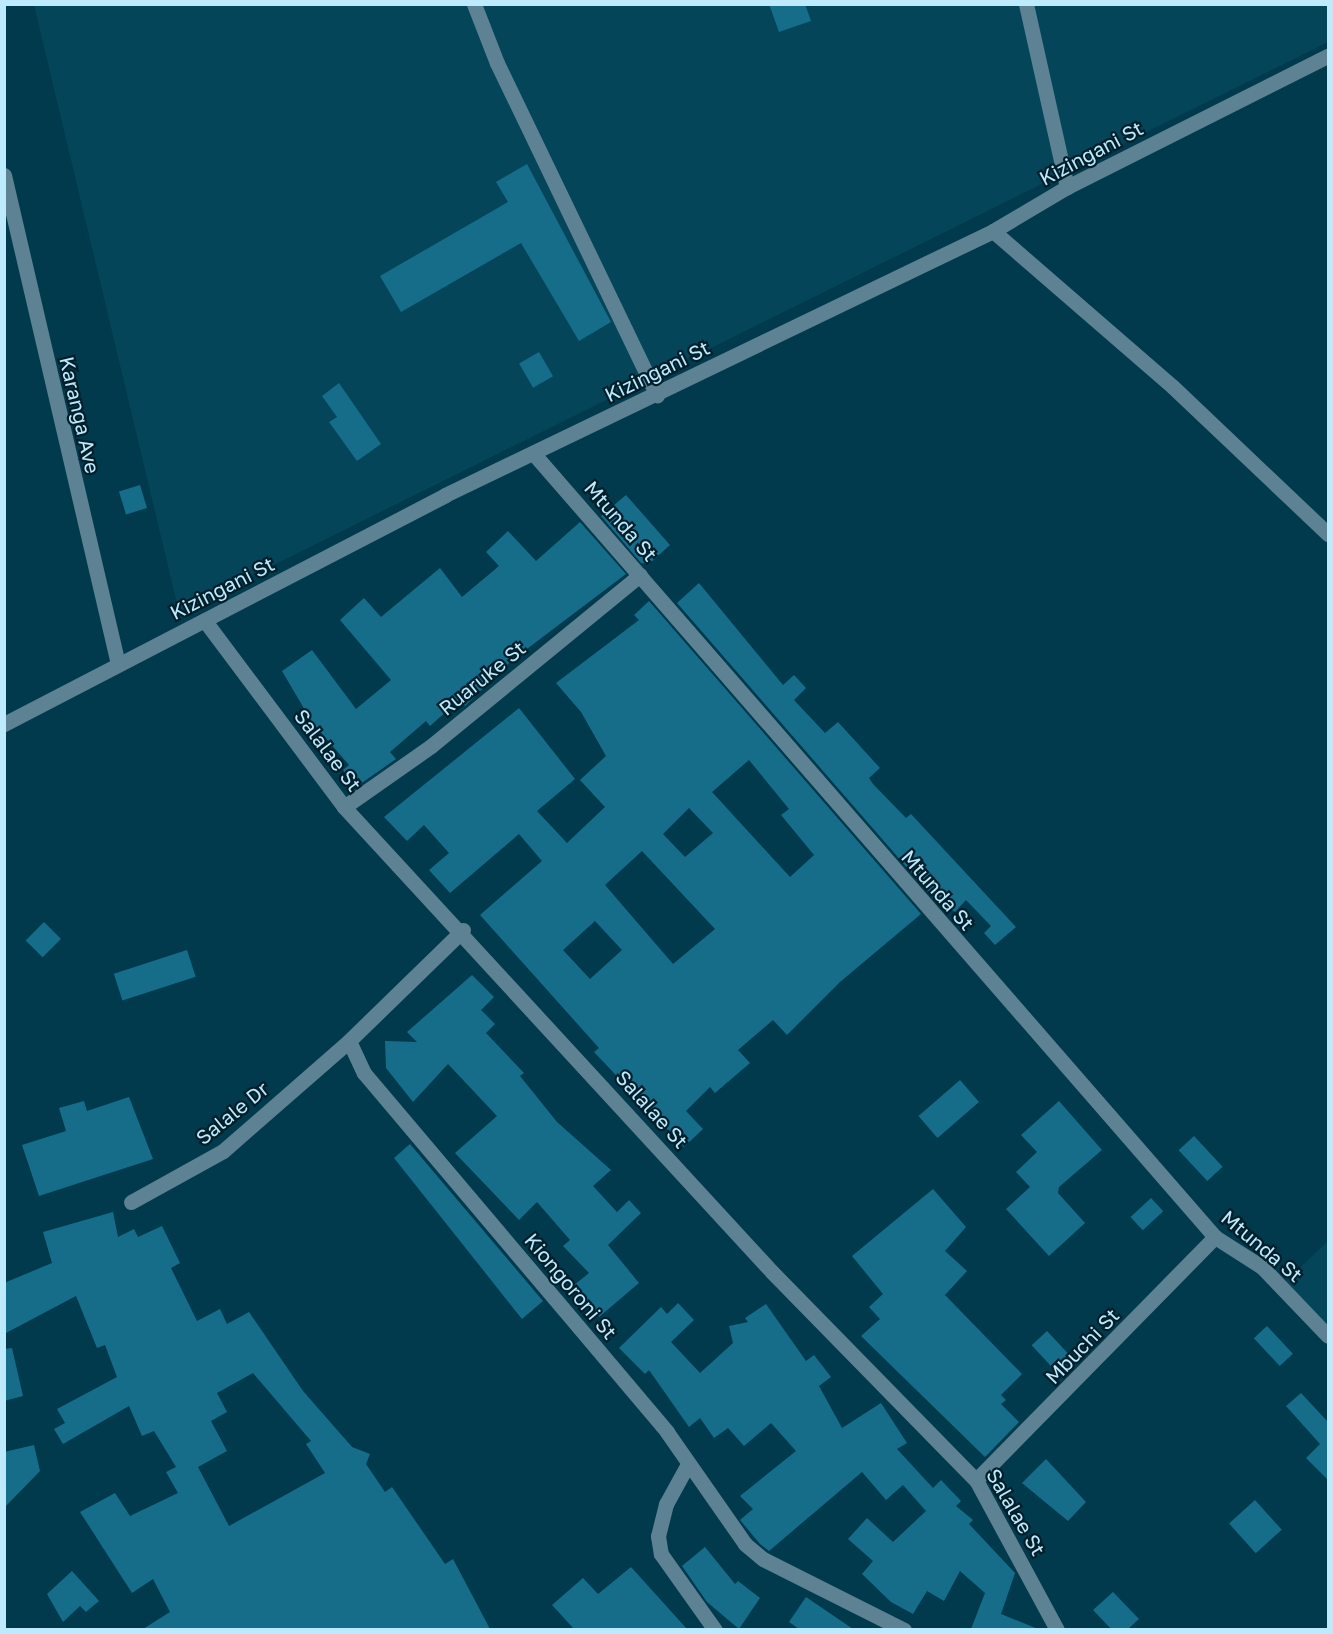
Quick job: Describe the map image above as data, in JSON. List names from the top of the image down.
{
  "streets": {
    "street": [
      "Kizingani St",
      "Karanga Ave",
      "Mtunda St",
      "Ruaruke St",
      "Salalae St",
      "Salale Dr",
      "Kiongoroni St",
      "Mbuchi St"
    ]
  },
  "crossings": [
    ["Kizingani St", "Karanga Ave"],
    ["Kizingani St", "Mtunda St"],
    ["Kizingani St", "Salalae St"],
    ["Mtunda St", "Ruaruke St"],
    ["Mtunda St", "Mbuchi St"],
    ["Ruaruke St", "Salalae St"],
    ["Salalae St", "Mbuchi St"],
    ["Salale Dr", "Kiongoroni St"]
  ]
}
